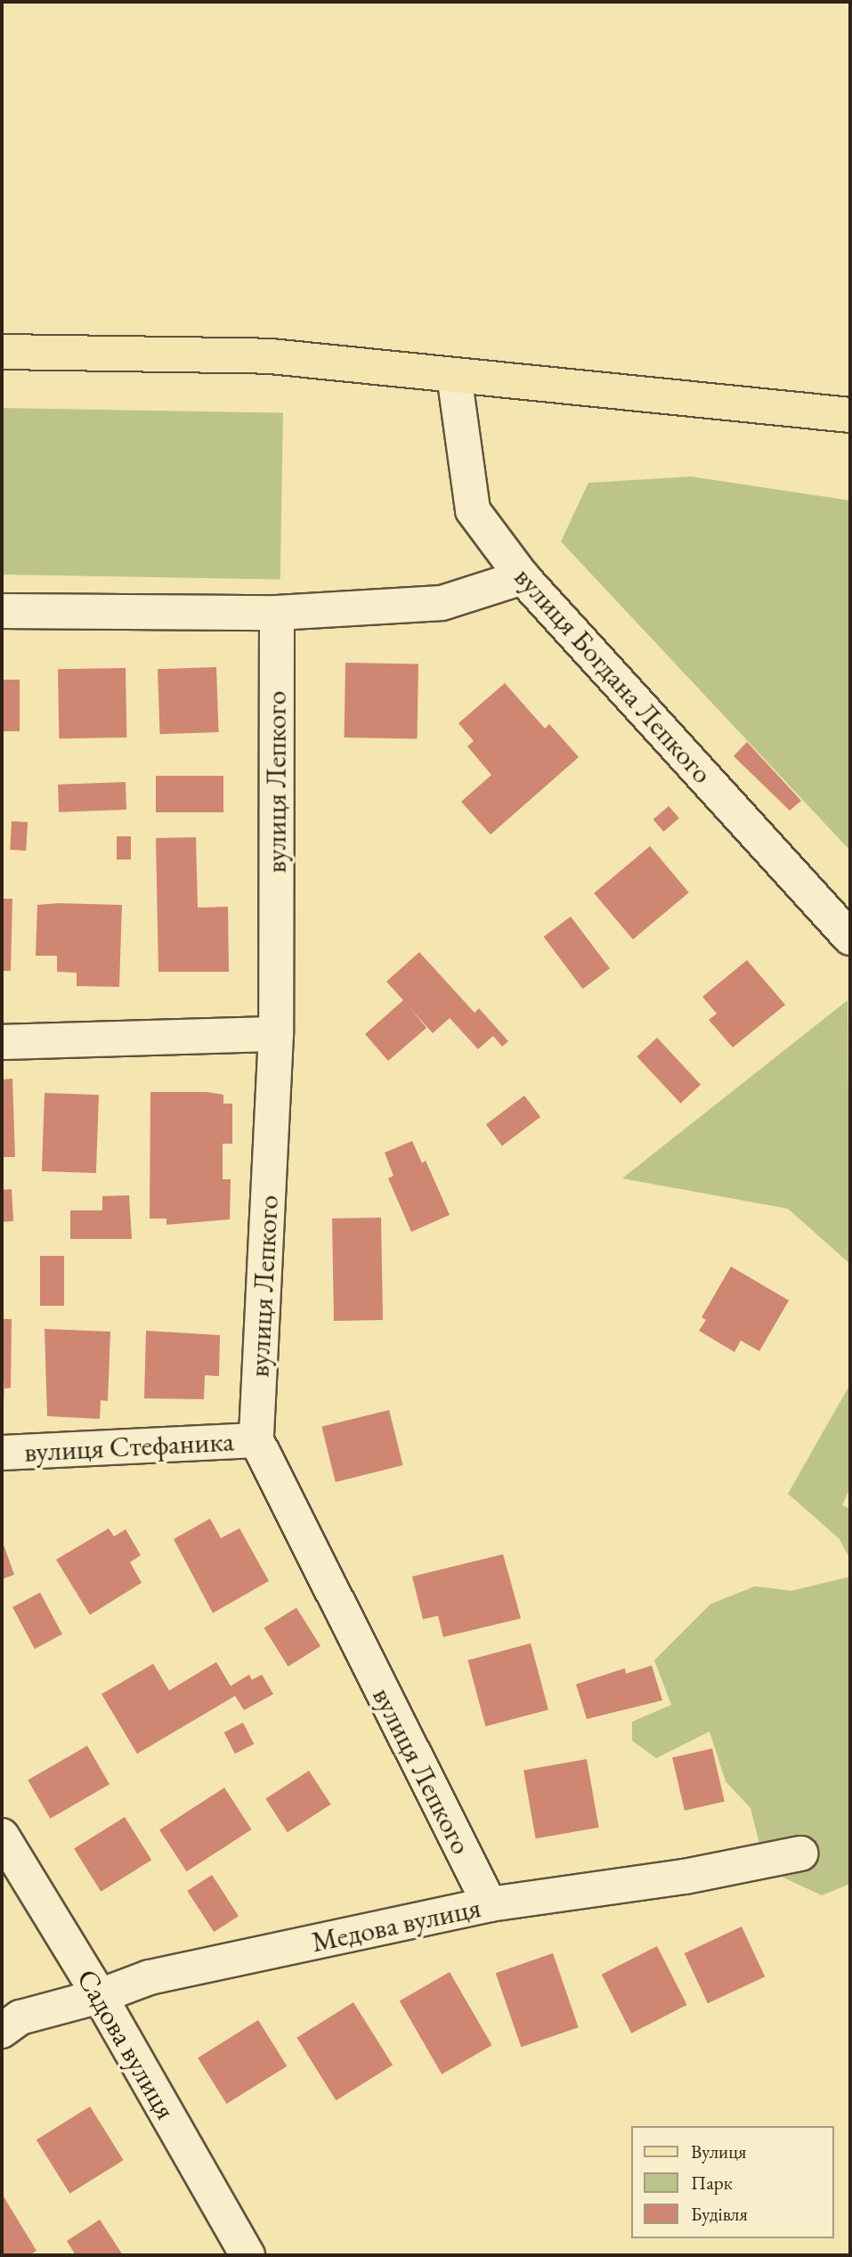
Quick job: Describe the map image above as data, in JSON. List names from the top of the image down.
{
  "streets": {
    "street": [
      "вулиця Богдана Лепкого",
      "вулиця Лепкого",
      "вулиця Стефаника",
      "Медова вулиця",
      "Садова вулиця"
    ]
  },
  "crossings": [
    ["вулиця Лепкого", "вулиця Стефаника"],
    ["вулиця Лепкого", "Медова вулиця"],
    ["Медова вулиця", "Садова вулиця"]
  ],
  "legend": ["Вулиця", "Парк", "Будівля"]
}
